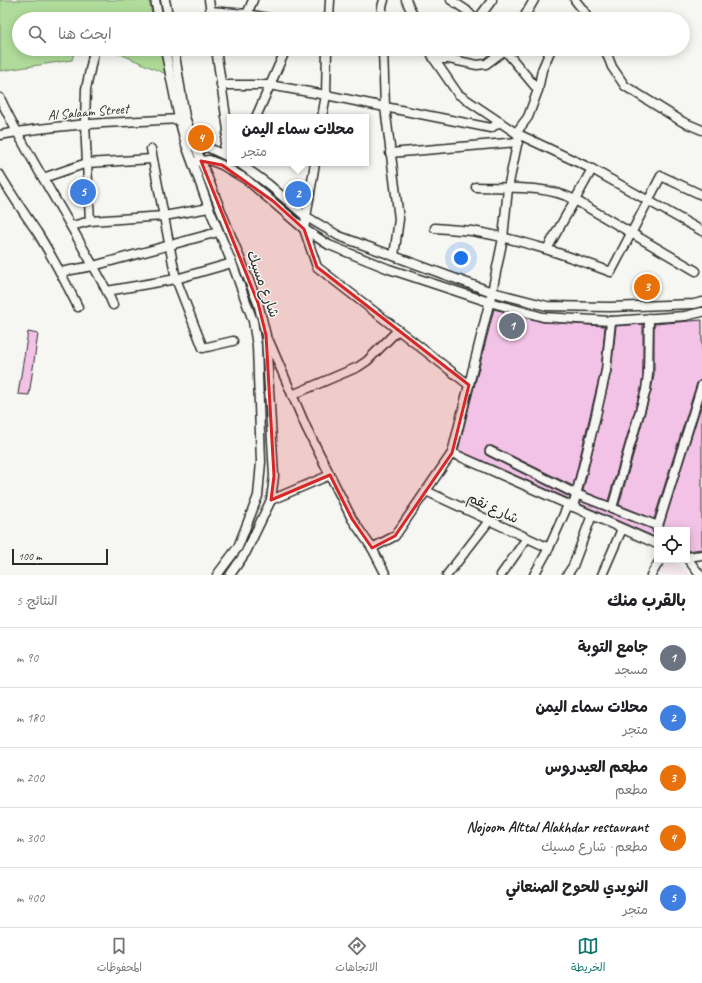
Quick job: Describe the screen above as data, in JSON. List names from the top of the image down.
{
  "streets": {
    "street": ["Al Salaam Street", "شارع مسيك", "شارع نقم"]
  },
  "crossings": [
    ["Al Salaam Street", "شارع مسيك"]
  ],
  "scale_bar": "100 m",
  "page": {
    "search": "ابحث هنا",
    "popup": ["محلات سماء اليمن", "متجر"],
    "pins": [
      "4",
      "5",
      "2",
      "3",
      "1"
    ],
    "scale": "100 m",
    "heading": ["بالقرب منك", "النتائج: 5"],
    "list": [
      {
        "mark": "1",
        "name": "جامع التوبة",
        "note": "مسجد",
        "value": "90 m"
      },
      {
        "mark": "2",
        "name": "محلات سماء اليمن",
        "note": "متجر",
        "value": "180 m"
      },
      {
        "mark": "3",
        "name": "مطعم العيدروس",
        "note": "مطعم",
        "value": "200 m"
      },
      {
        "mark": "4",
        "name": "Nojoom Alttal Alakhdar restaurant",
        "note": "مطعم · شارع مسيك",
        "value": "300 m"
      },
      {
        "mark": "5",
        "name": "النويدي للحوح الصنعاني",
        "note": "متجر",
        "value": "400 m"
      }
    ],
    "nav": ["الخريطة", "الاتجاهات", "المحفوظات"]
  }
}
